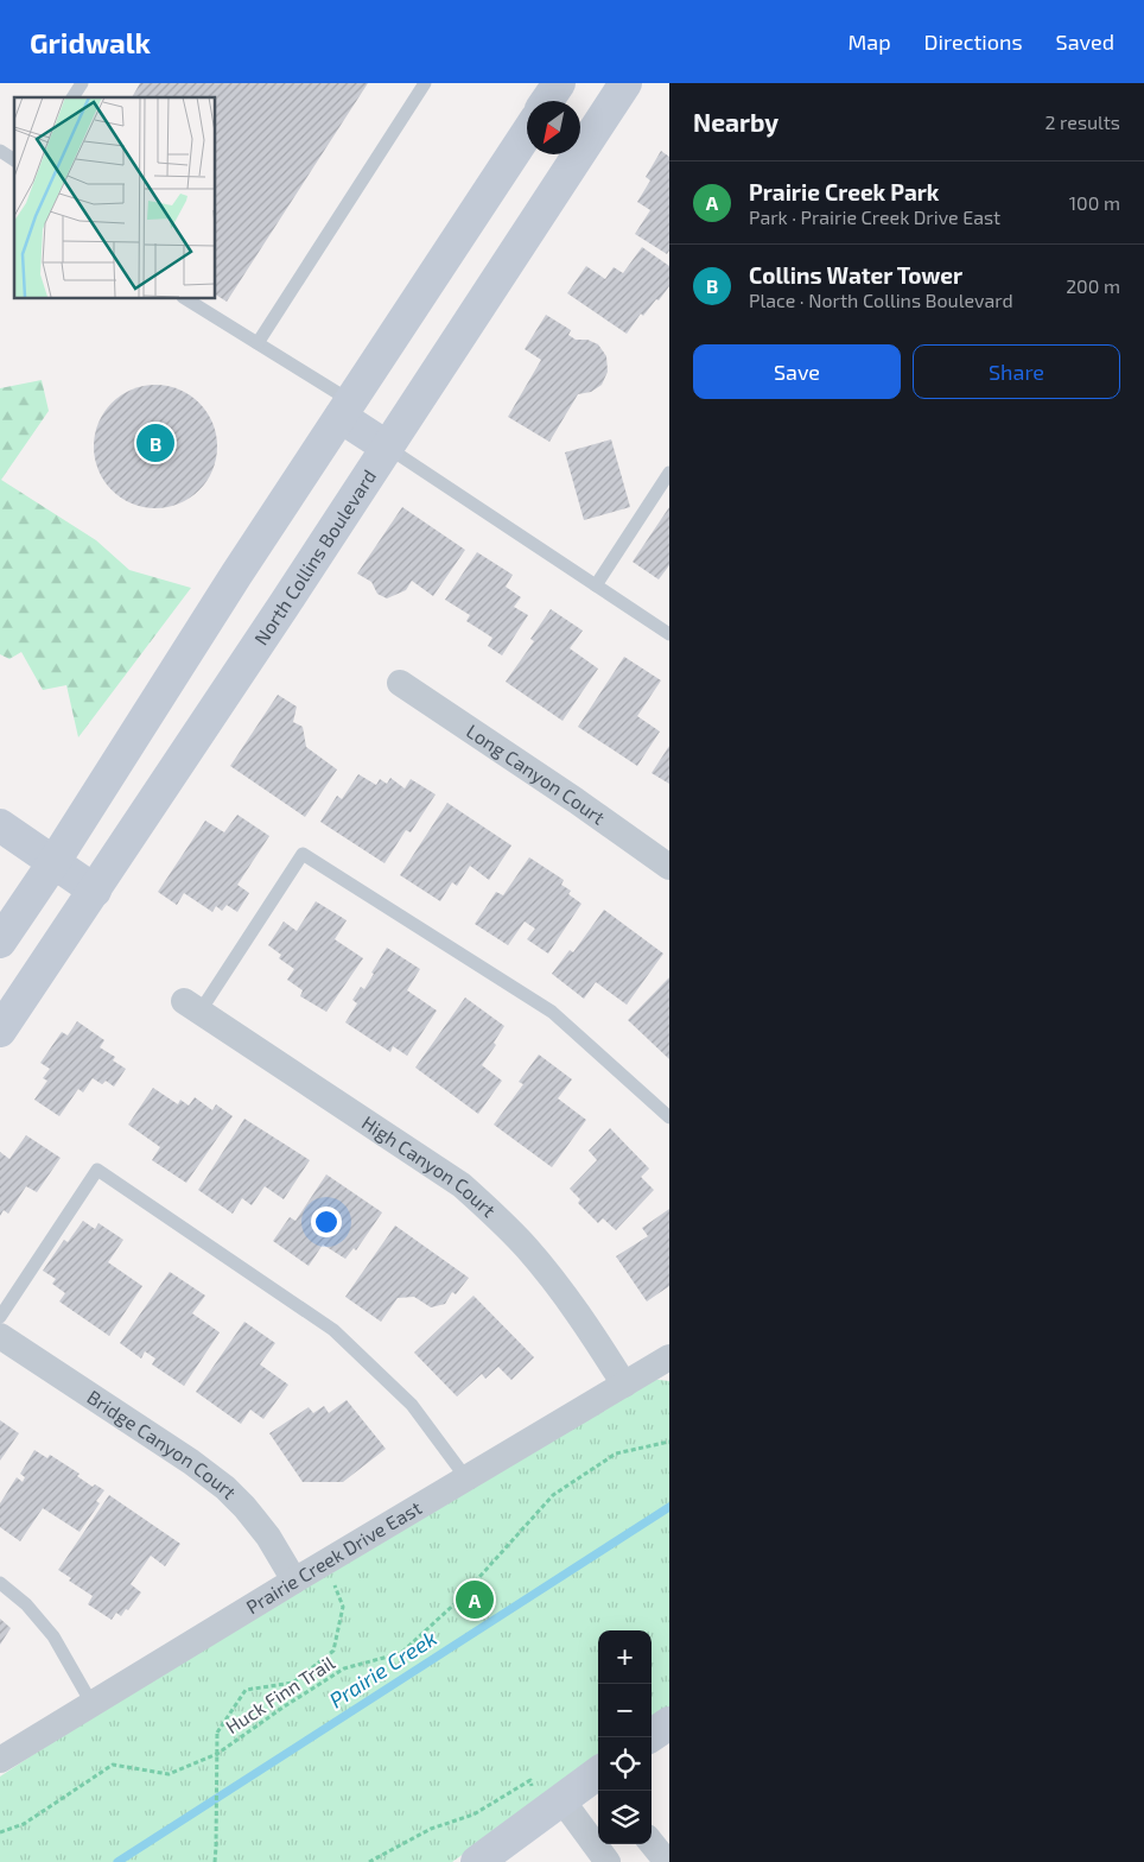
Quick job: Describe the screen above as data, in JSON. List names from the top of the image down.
{
  "streets": {
    "main road": ["North Collins Boulevard"],
    "street": [
      "Long Canyon Court",
      "High Canyon Court",
      "Bridge Canyon Court",
      "Prairie Creek Drive East"
    ],
    "path": ["Huck Finn Trail"]
  },
  "crossings": [
    ["High Canyon Court", "Prairie Creek Drive East"],
    ["Bridge Canyon Court", "Prairie Creek Drive East"],
    ["Prairie Creek Drive East", "Huck Finn Trail"]
  ],
  "water": ["Prairie Creek"],
  "north": "bottom left",
  "page": {
    "header": "Gridwalk",
    "nav": ["Map", "Directions", "Saved"],
    "heading": ["Nearby", "2 results"],
    "list": [
      {
        "mark": "A",
        "name": "Prairie Creek Park",
        "note": "Park · Prairie Creek Drive East",
        "value": "100 m"
      },
      {
        "mark": "B",
        "name": "Collins Water Tower",
        "note": "Place · North Collins Boulevard",
        "value": "200 m"
      }
    ],
    "buttons": ["Save", "Share"],
    "pins": ["B", "A"],
    "map_buttons": ["+", "−"]
  }
}
